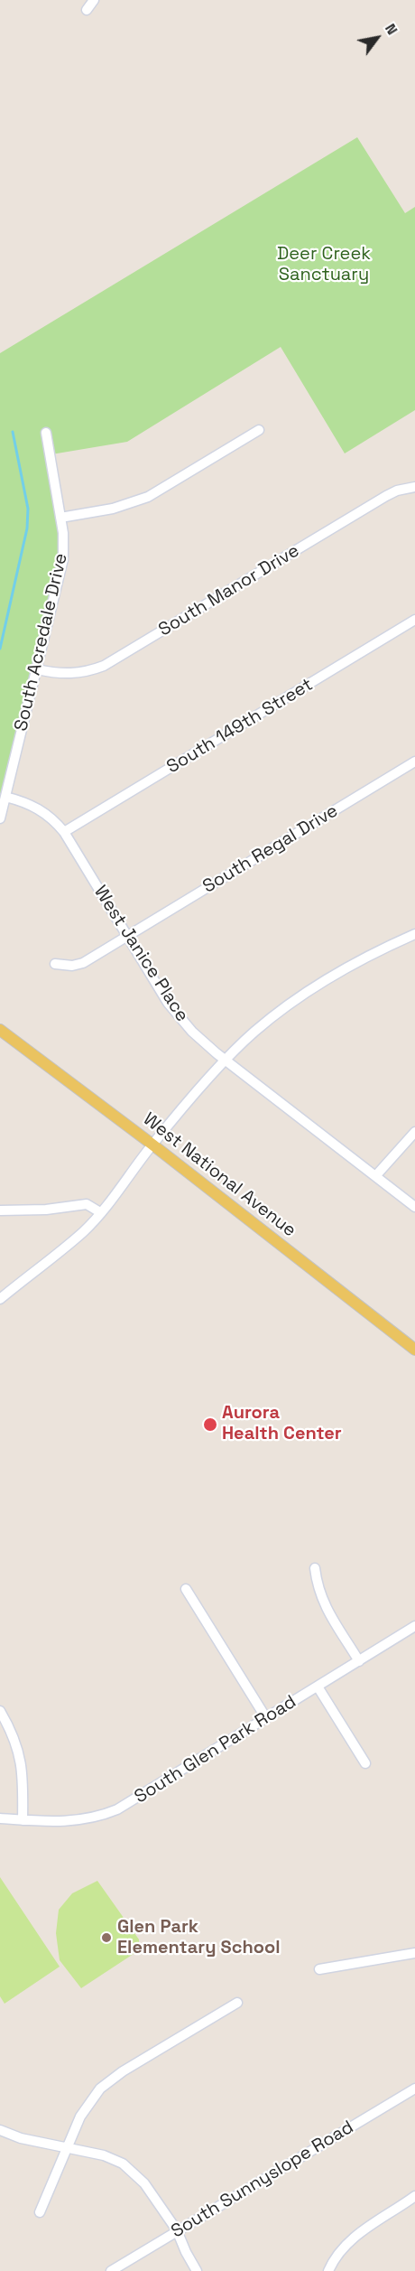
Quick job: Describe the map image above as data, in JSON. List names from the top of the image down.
{
  "streets": {
    "main road": ["West National Avenue"],
    "street": [
      "South Manor Drive",
      "South Acredale Drive",
      "South 149th Street",
      "South Regal Drive",
      "West Janice Place",
      "South Glen Park Road",
      "South Sunnyslope Road"
    ]
  },
  "crossings": [
    ["South Manor Drive", "South Acredale Drive"],
    ["South Acredale Drive", "West Janice Place"],
    ["South 149th Street", "West Janice Place"],
    ["South Regal Drive", "West Janice Place"]
  ],
  "parks": ["Deer Creek Sanctuary"],
  "places": ["Aurora Health Center", "Glen Park Elementary School"],
  "north": "top right"
}
